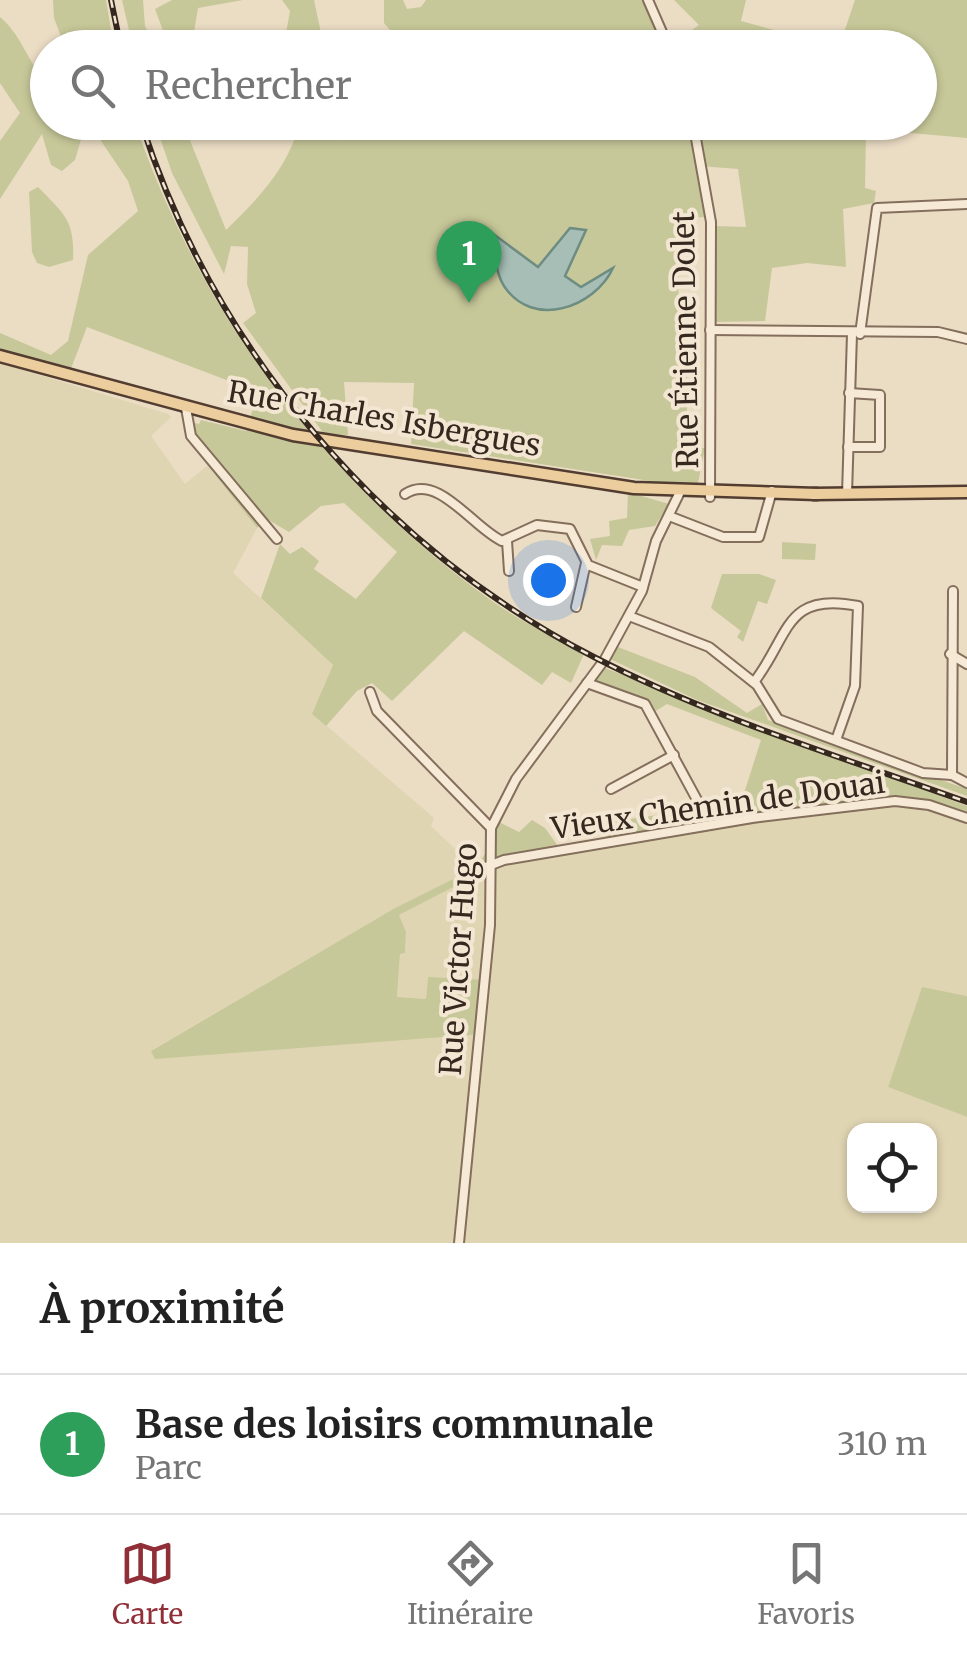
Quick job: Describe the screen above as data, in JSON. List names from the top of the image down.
{
  "streets": {
    "main road": ["Rue Charles Isbergues"],
    "street": ["Rue Étienne Dolet", "Vieux Chemin de Douai", "Rue Victor Hugo"]
  },
  "crossings": [
    ["Rue Étienne Dolet", "Rue Charles Isbergues"],
    ["Rue Charles Isbergues", "Rue Victor Hugo"],
    ["Vieux Chemin de Douai", "Rue Victor Hugo"]
  ],
  "page": {
    "search": "Rechercher",
    "pins": "1",
    "heading": "À proximité",
    "list": [
      {
        "mark": "1",
        "name": "Base des loisirs communale",
        "note": "Parc",
        "value": "310 m"
      }
    ],
    "nav": ["Carte", "Itinéraire", "Favoris"]
  }
}
